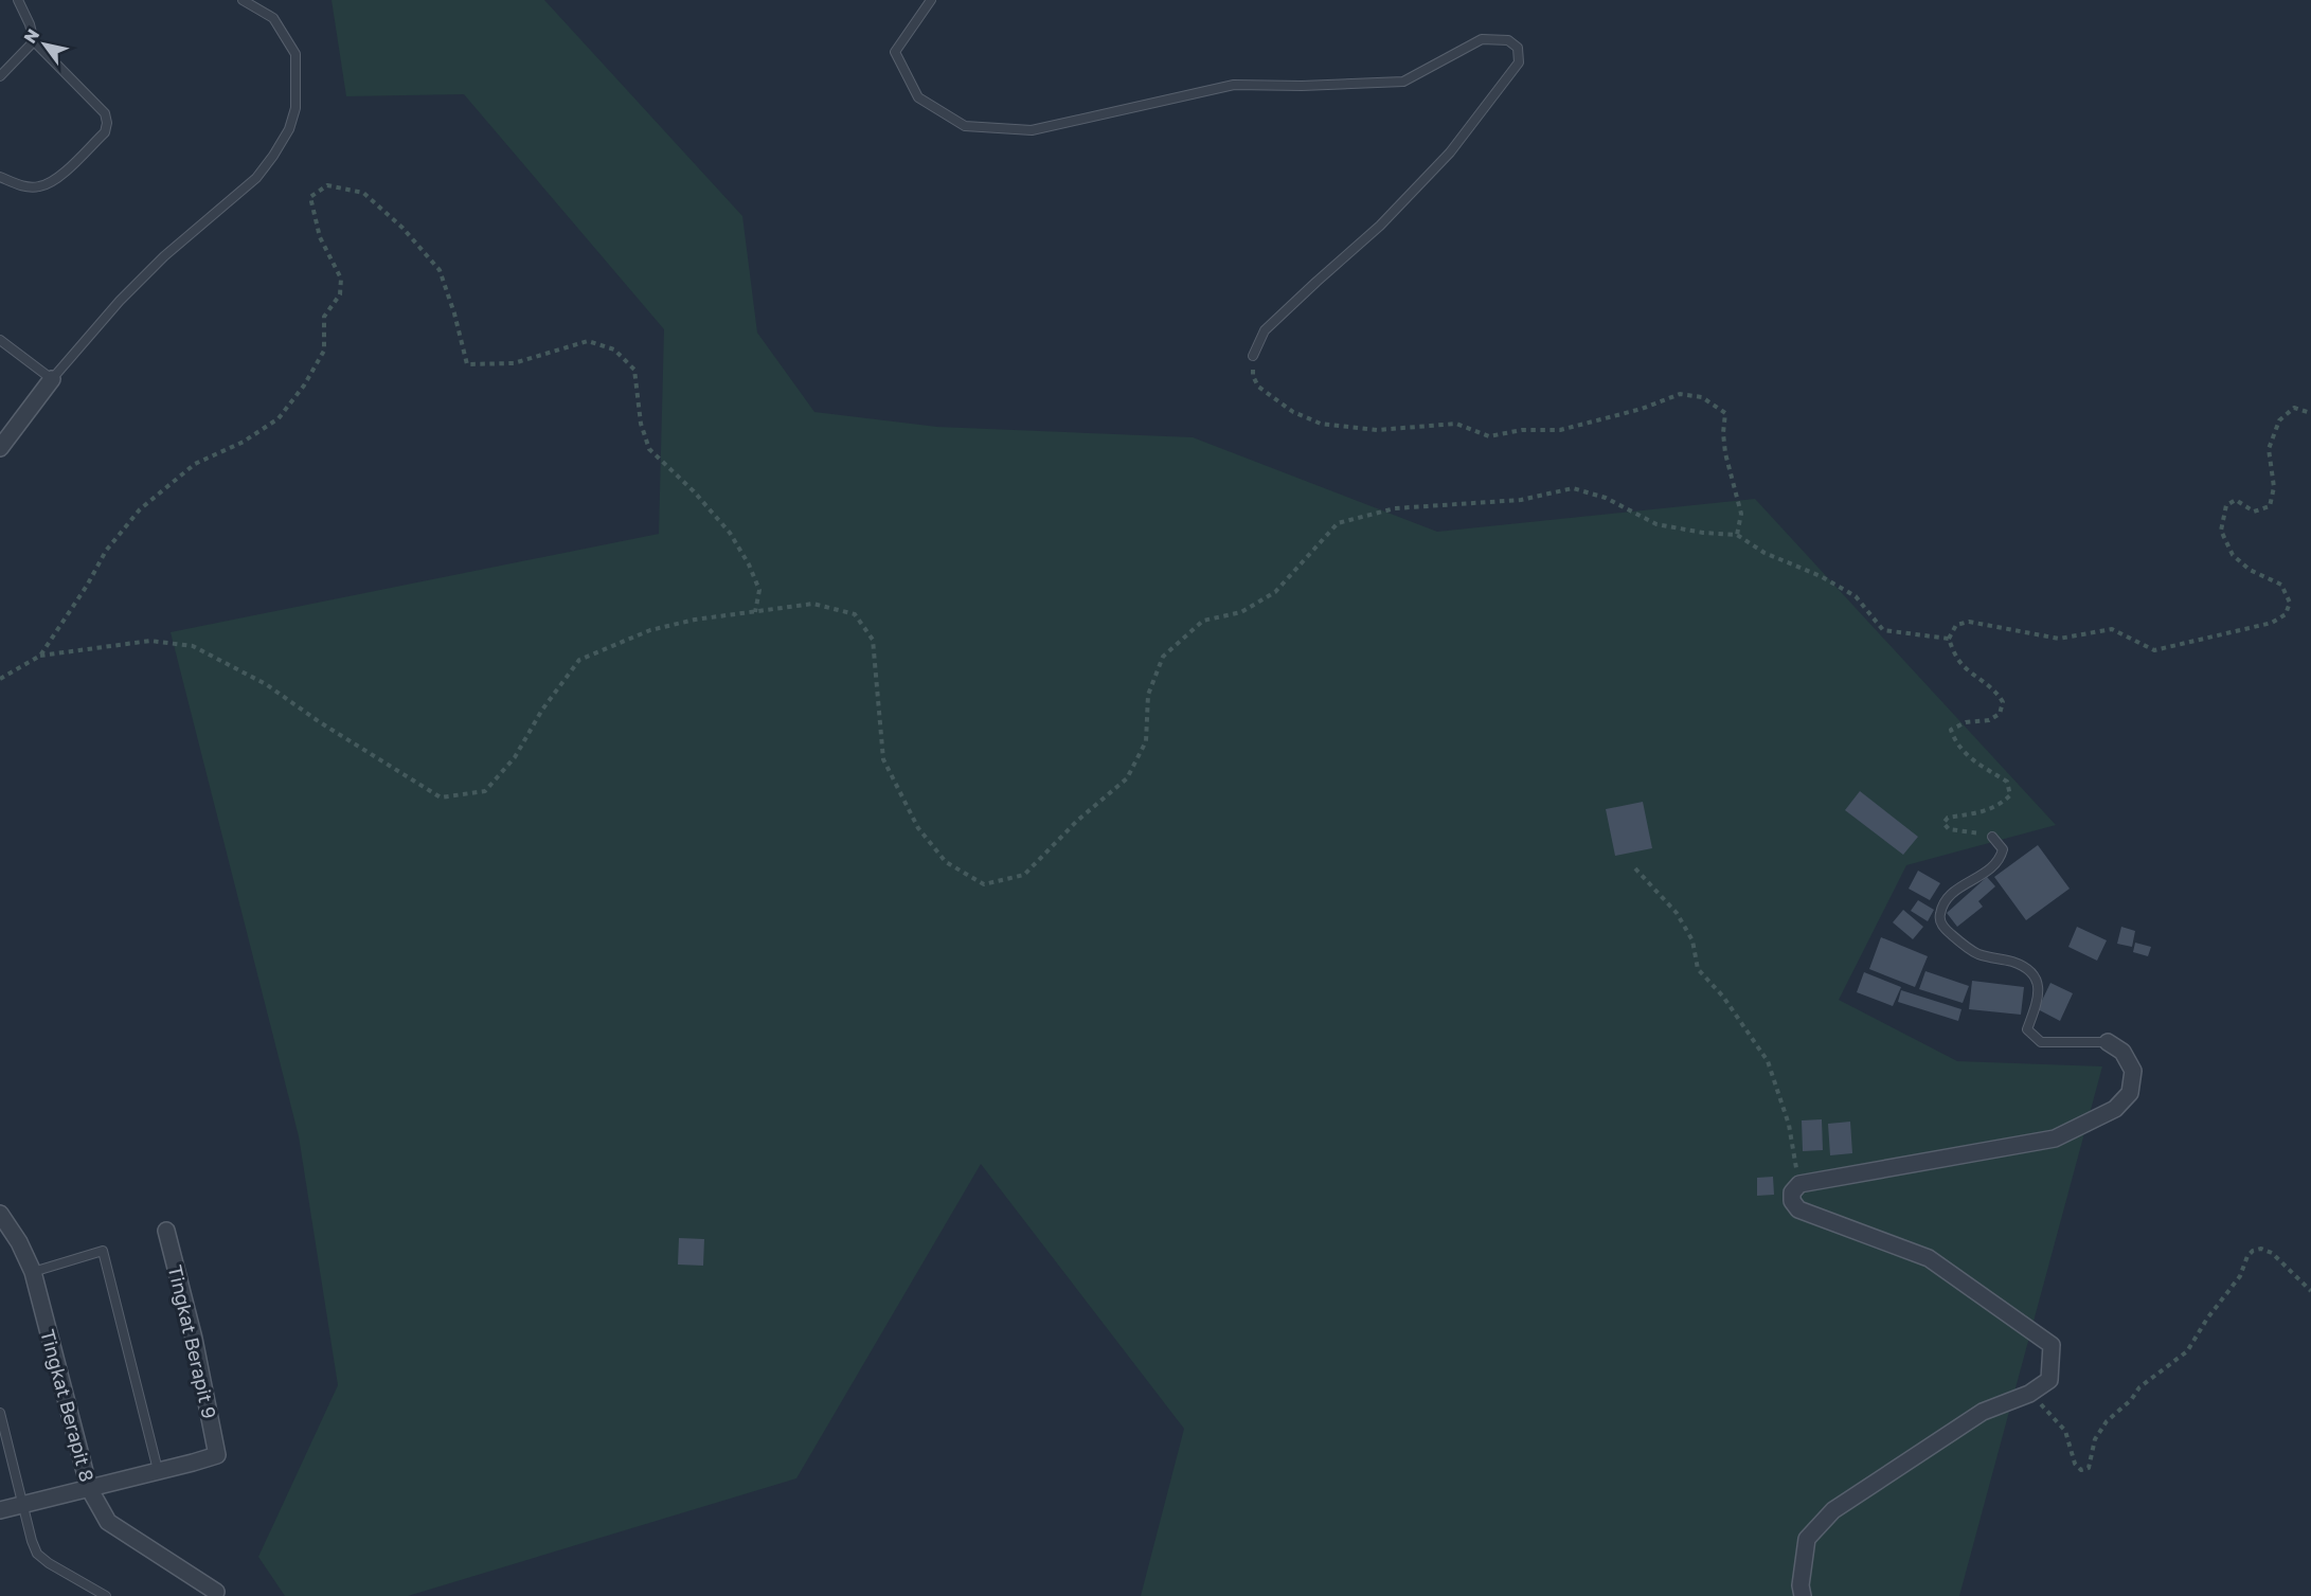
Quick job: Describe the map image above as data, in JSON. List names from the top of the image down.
{
  "streets": {
    "street": ["Tingkat Berapit 9", "Tingkat Berapit 8"]
  },
  "north": "top left"
}
